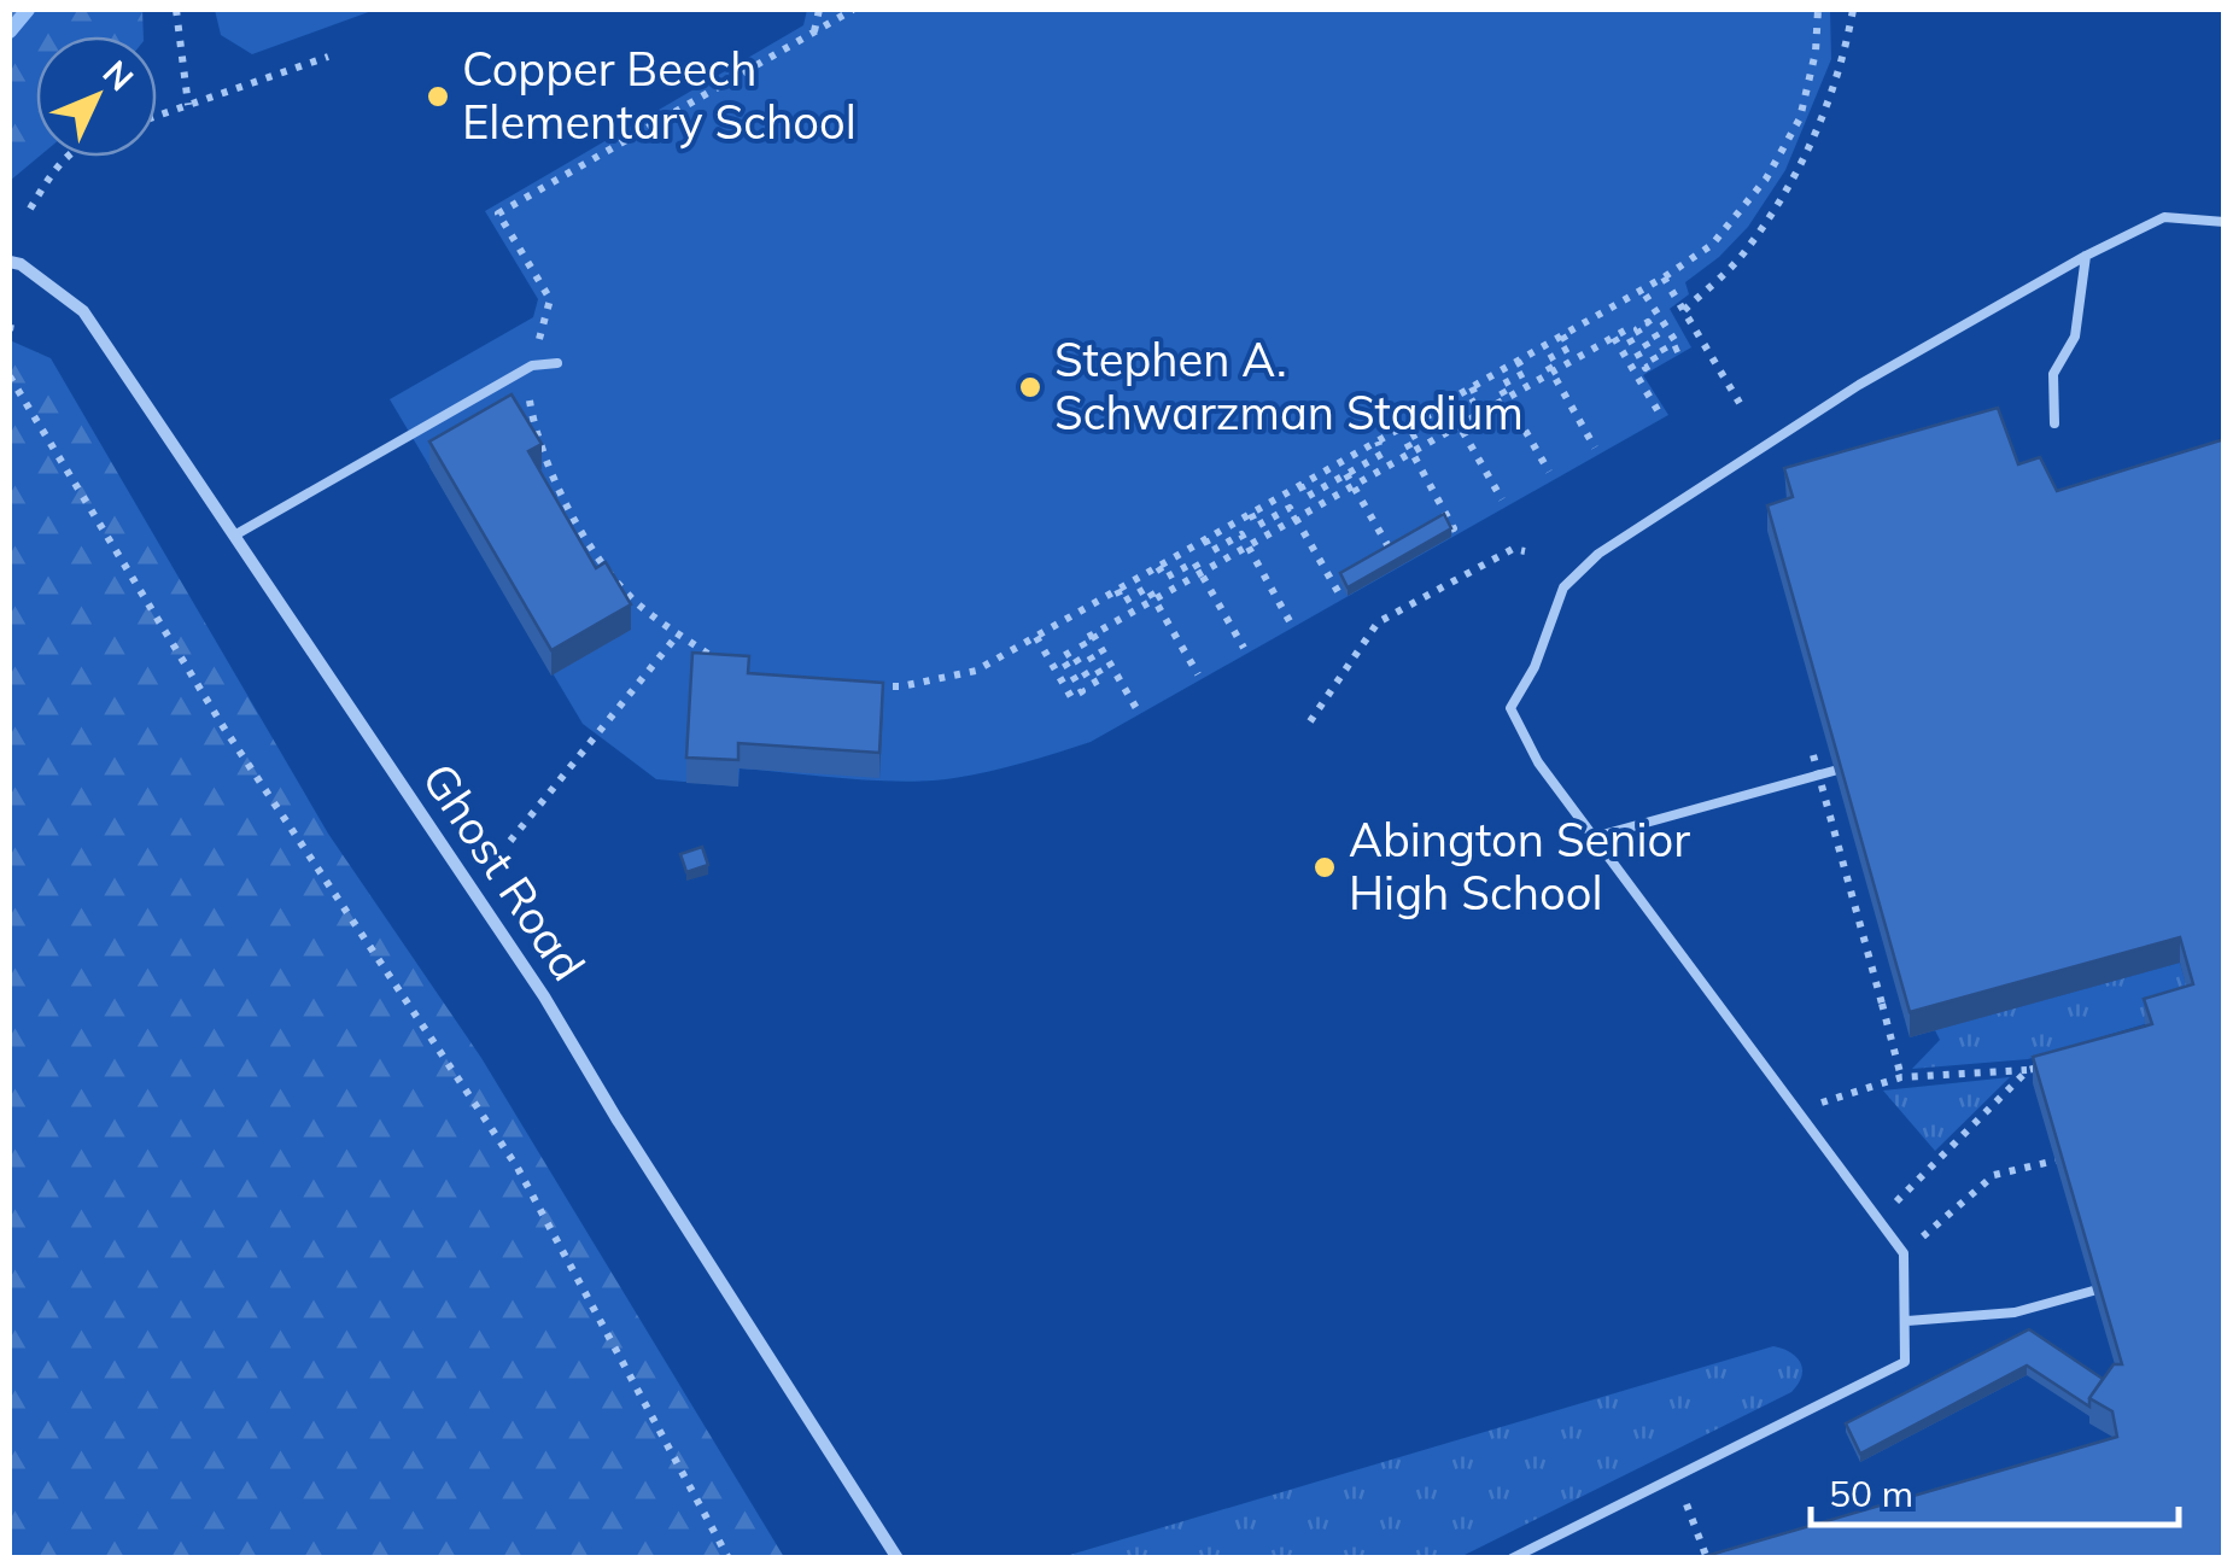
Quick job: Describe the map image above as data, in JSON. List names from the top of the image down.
{
  "streets": {
    "street": ["Ghost Road"]
  },
  "places": ["Copper Beech Elementary School", "Stephen A. Schwarzman Stadium", "Abington Senior High School"],
  "scale_bar": "50 m",
  "north": "top right"
}
